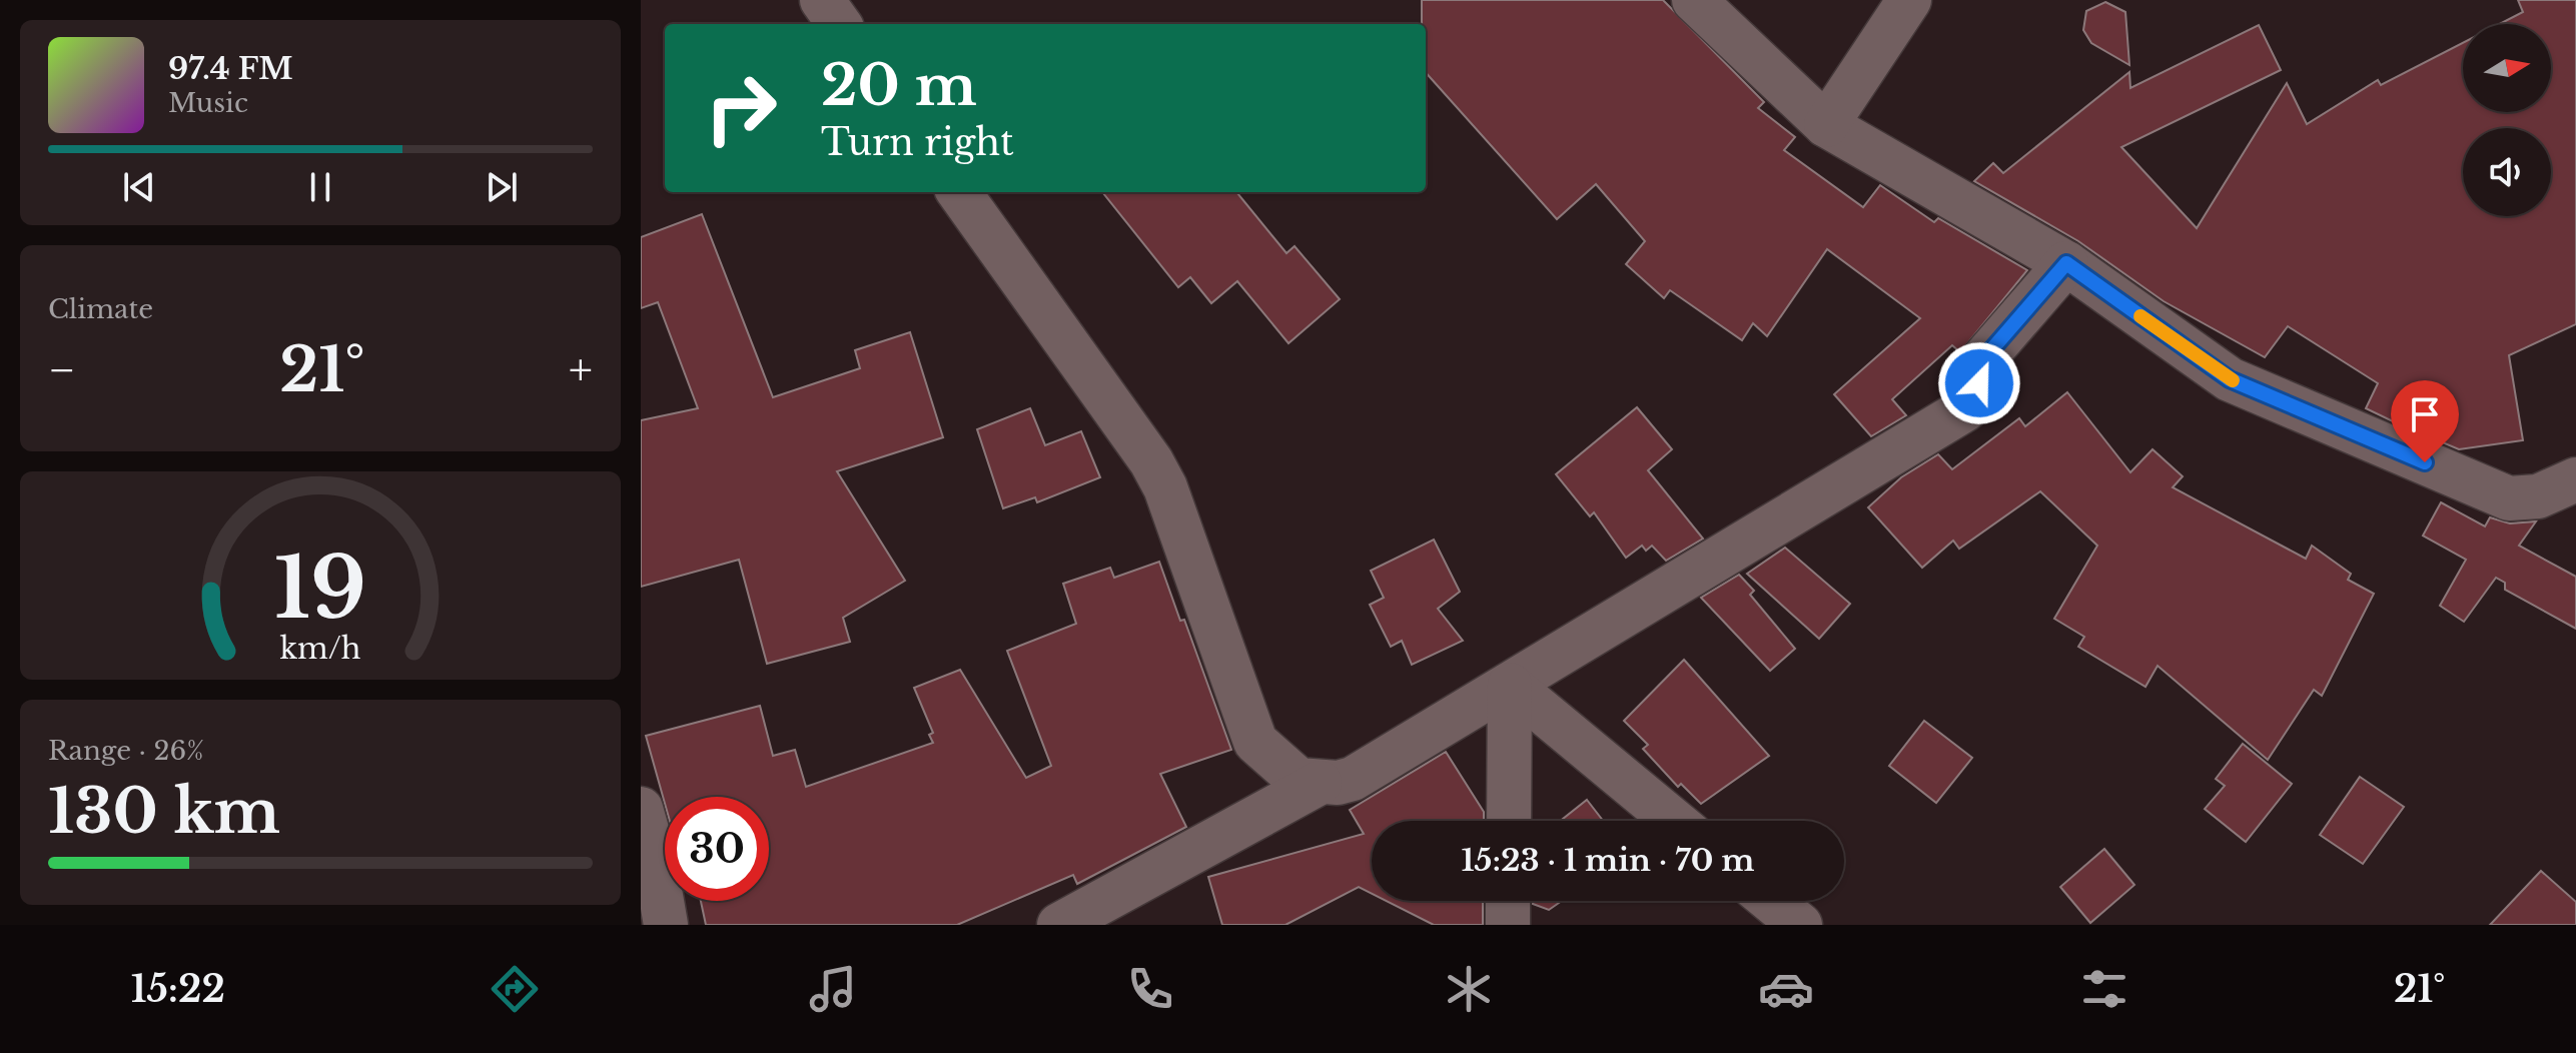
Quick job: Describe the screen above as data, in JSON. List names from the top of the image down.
{
  "north": "right",
  "page": {
    "turn": ["20 m", "Turn right"],
    "song": ["97.4 FM", "Music"],
    "tile": [
      "Climate",
      ["Range · 26%", "130 km"]
    ],
    "heat": ["−", "21°", "+"],
    "limit": "30",
    "trip": "15:23 · 1 min · 70 m",
    "tabs": ["15:22", "21°"],
    "gauge": ["19", "km/h"]
  }
}
